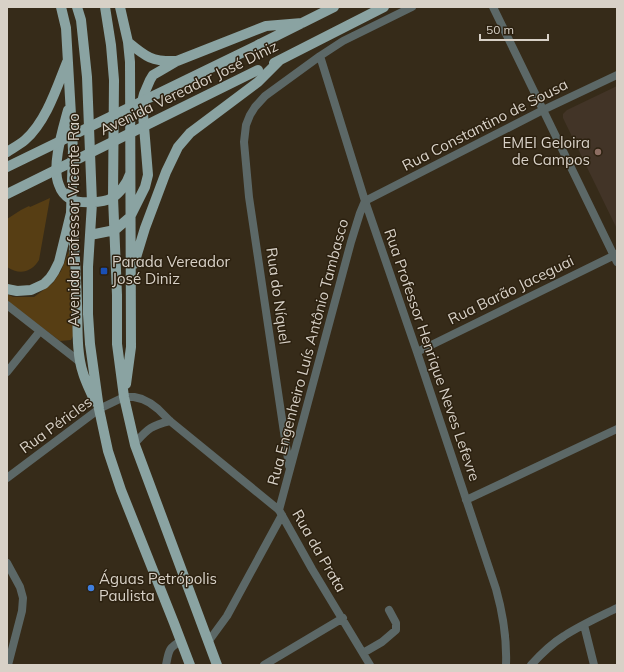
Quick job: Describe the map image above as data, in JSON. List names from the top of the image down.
{
  "streets": {
    "main road": ["Avenida Vereador José Diniz", "Avenida Professor Vicente Rao"],
    "street": [
      "Rua Constantino de Sousa",
      "Rua Barão Jaceguai",
      "Rua do Níquel",
      "Rua Engenheiro Luís Antônio Tambasco",
      "Rua Professor Henrique Neves Lefevre",
      "Rua Péricles",
      "Rua da Prata"
    ]
  },
  "crossings": [
    ["Rua Constantino de Sousa", "Rua Engenheiro Luís Antônio Tambasco"],
    ["Rua Constantino de Sousa", "Rua Professor Henrique Neves Lefevre"],
    ["Avenida Professor Vicente Rao", "Rua Péricles"],
    ["Rua Barão Jaceguai", "Rua Professor Henrique Neves Lefevre"],
    ["Rua do Níquel", "Rua Engenheiro Luís Antônio Tambasco"],
    ["Rua do Níquel", "Rua Professor Henrique Neves Lefevre"],
    ["Rua Engenheiro Luís Antônio Tambasco", "Rua Professor Henrique Neves Lefevre"],
    ["Rua Engenheiro Luís Antônio Tambasco", "Rua da Prata"],
    ["Rua Péricles", "Rua da Prata"]
  ],
  "places": {
    "other": ["EMEI Geloira de Campos", "Águas Petrópolis Paulista"],
    "transit": ["Parada Vereador José Diniz"]
  },
  "scale_bar": "50 m"
}
